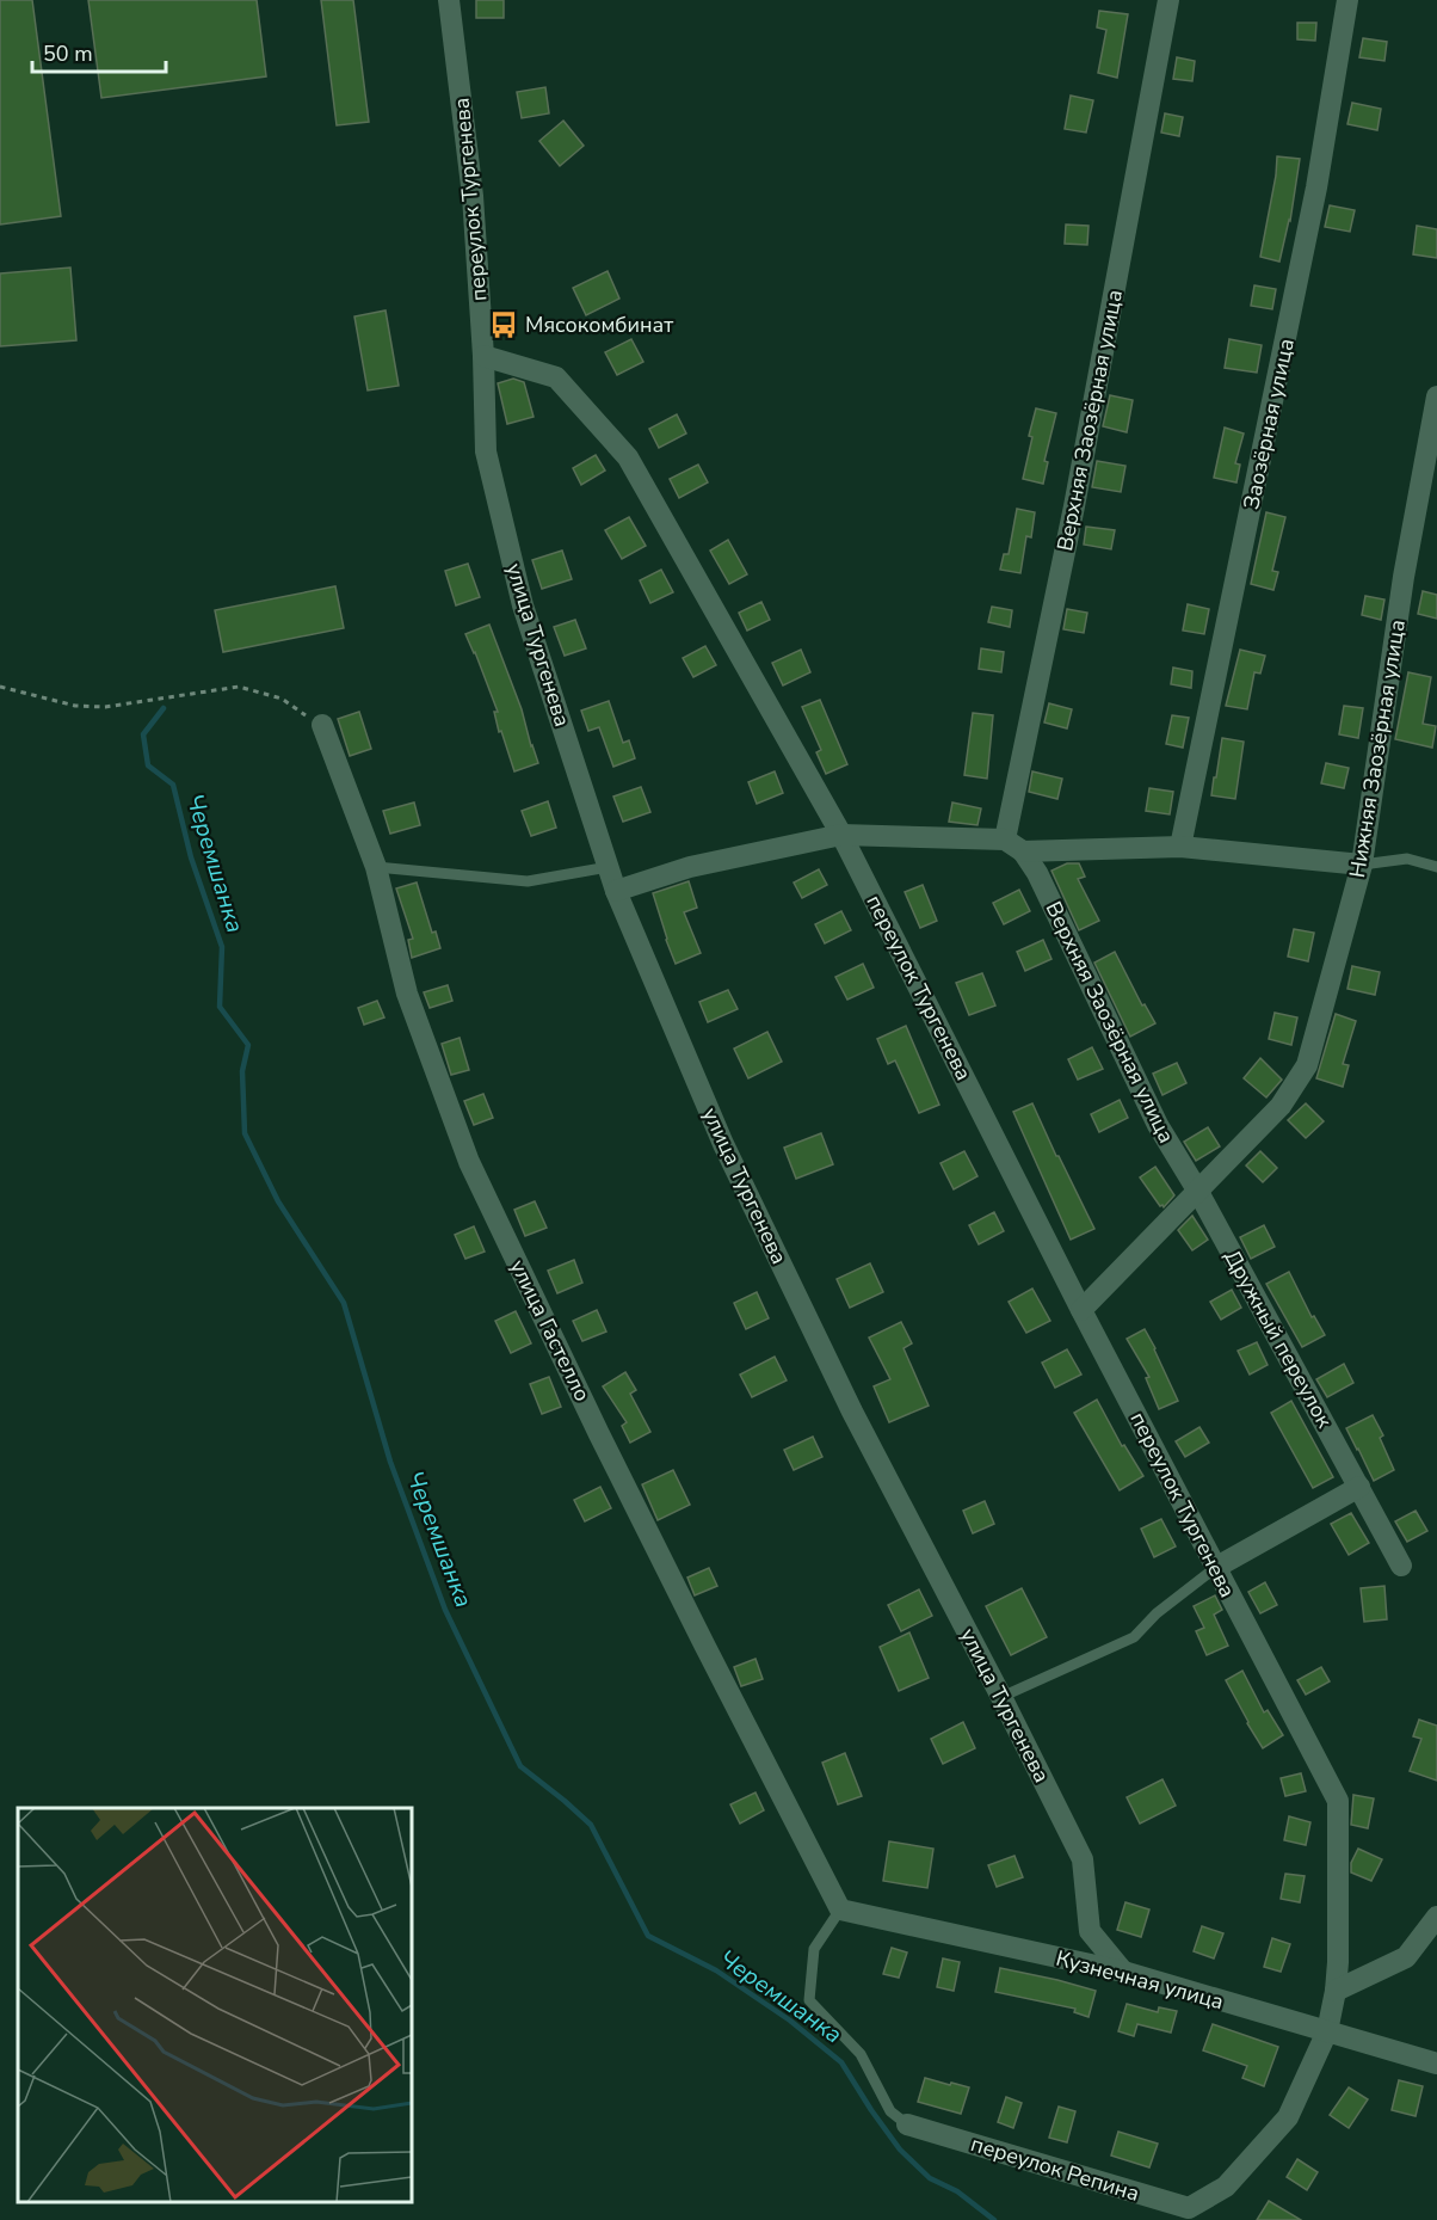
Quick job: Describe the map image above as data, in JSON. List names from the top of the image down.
{
  "streets": {
    "street": [
      "переулок Тургенева",
      "Верхняя Заозёрная улица",
      "Заозёрная улица",
      "улица Тургенева",
      "Нижняя Заозёрная улица",
      "улица Гастелло",
      "Дружный переулок",
      "Кузнечная улица",
      "переулок Репина"
    ]
  },
  "crossings": [
    ["переулок Тургенева", "улица Тургенева"],
    ["переулок Тургенева", "Нижняя Заозёрная улица"],
    ["переулок Тургенева", "Кузнечная улица"],
    ["переулок Тургенева", "переулок Репина"],
    ["Верхняя Заозёрная улица", "Нижняя Заозёрная улица"],
    ["Верхняя Заозёрная улица", "Дружный переулок"],
    ["улица Тургенева", "Кузнечная улица"],
    ["Нижняя Заозёрная улица", "Дружный переулок"],
    ["улица Гастелло", "Кузнечная улица"],
    ["Кузнечная улица", "переулок Репина"]
  ],
  "water": ["Черемшанка"],
  "places": {
    "bus stop": ["Мясокомбинат"]
  },
  "scale_bar": "50 m"
}
